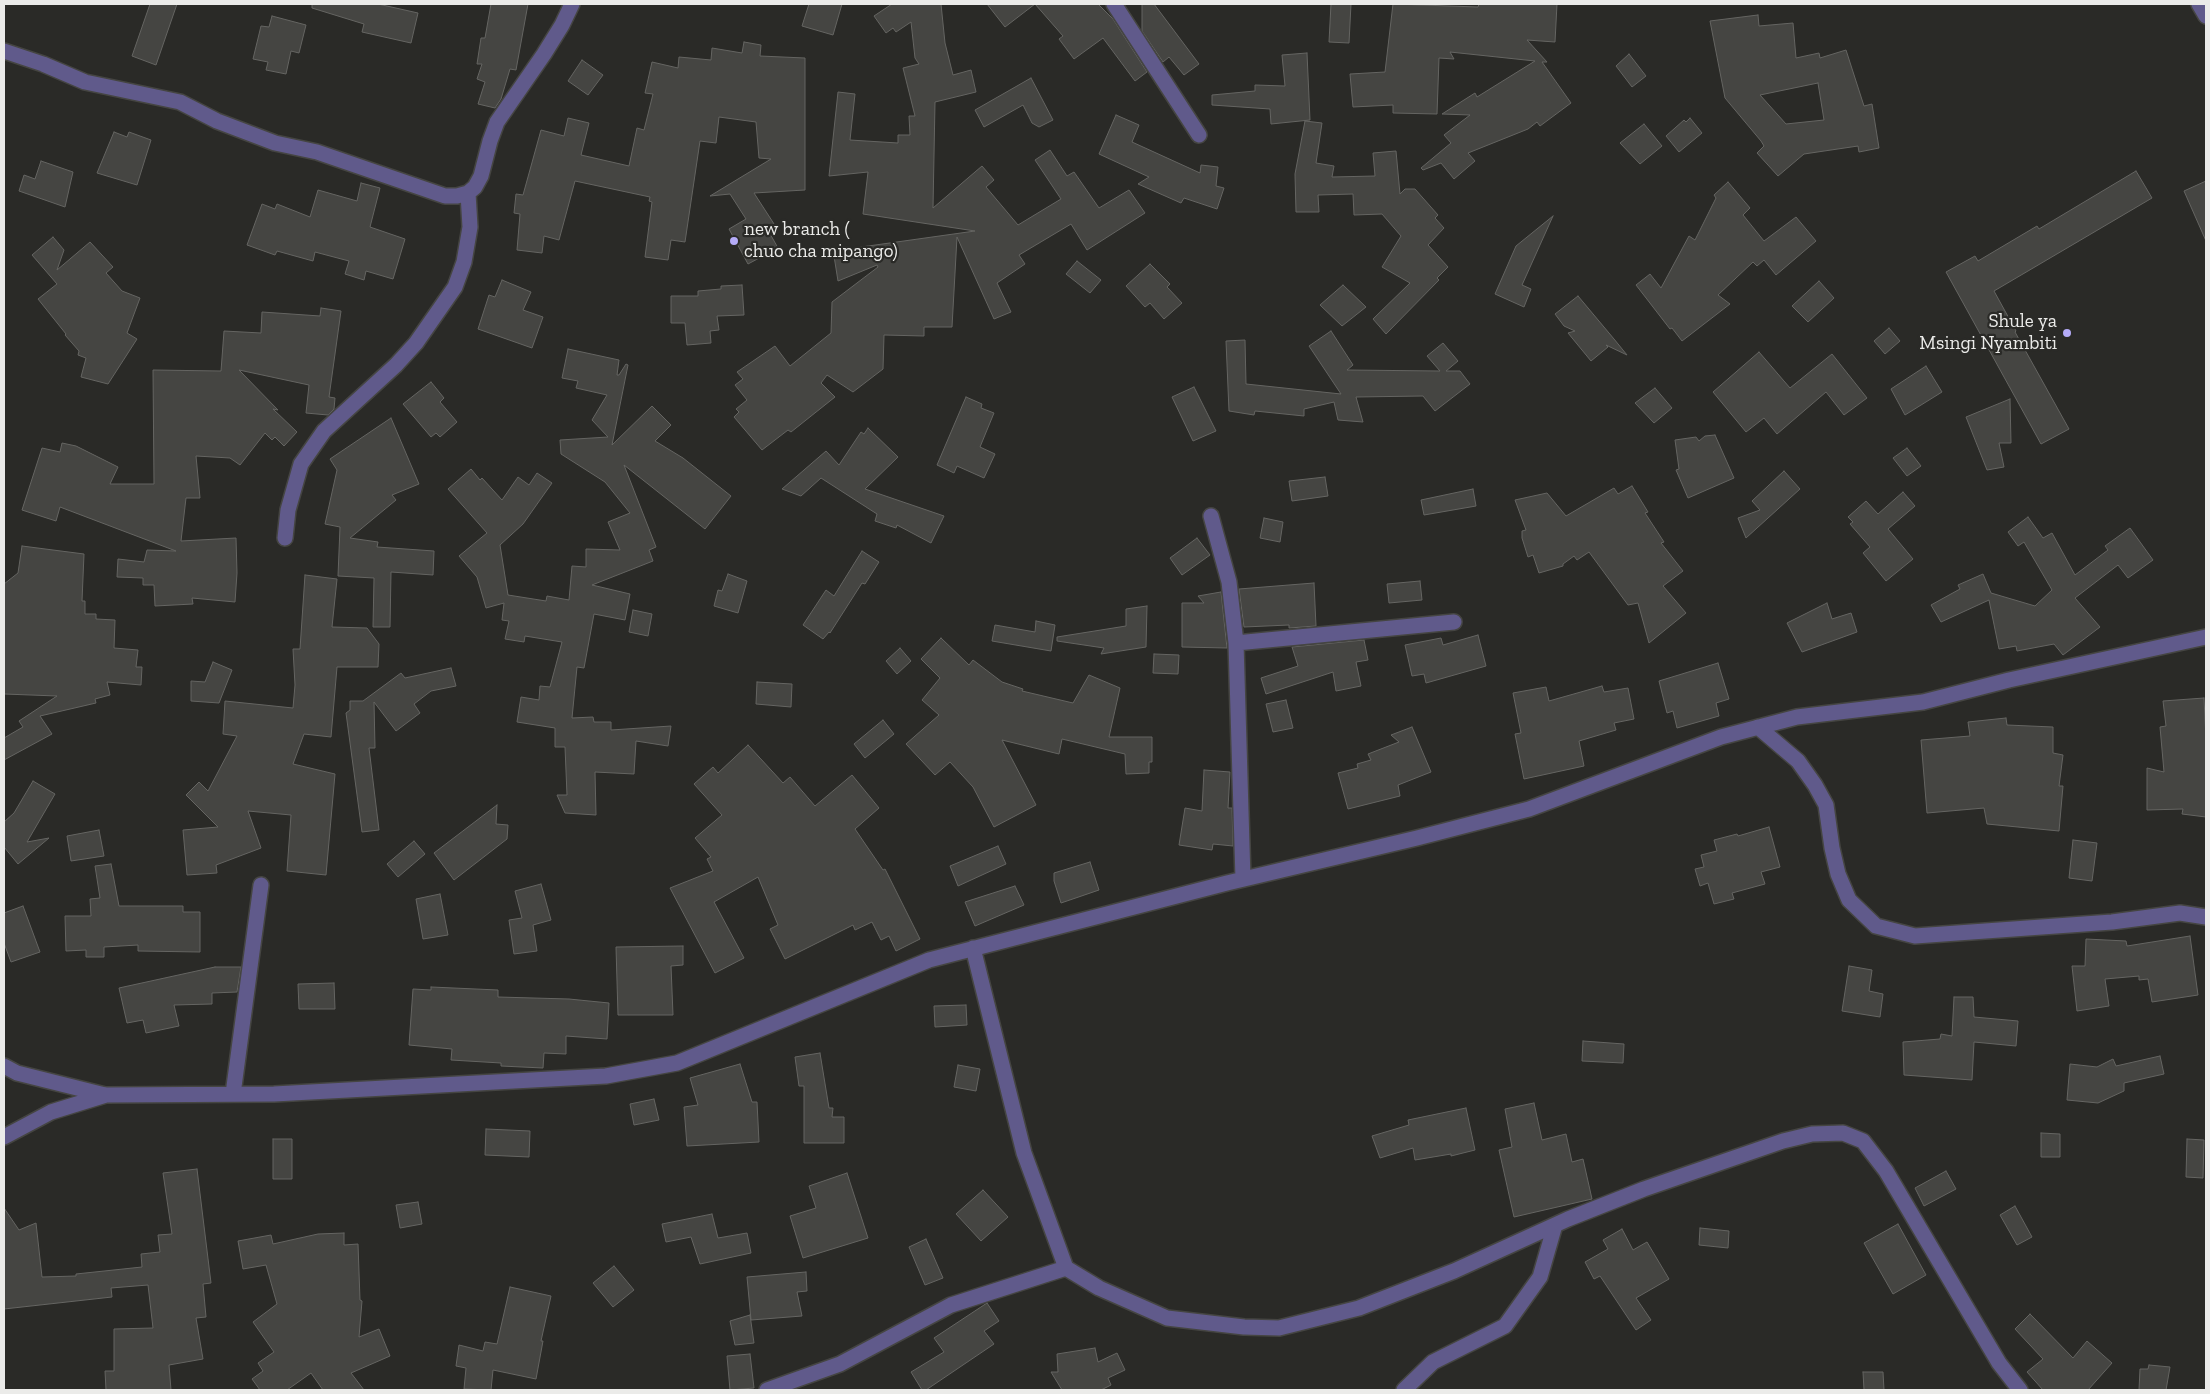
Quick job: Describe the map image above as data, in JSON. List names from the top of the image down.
{
  "places": ["new branch ( chuo cha mipango)", "Shule ya Msingi Nyambiti"]
}
